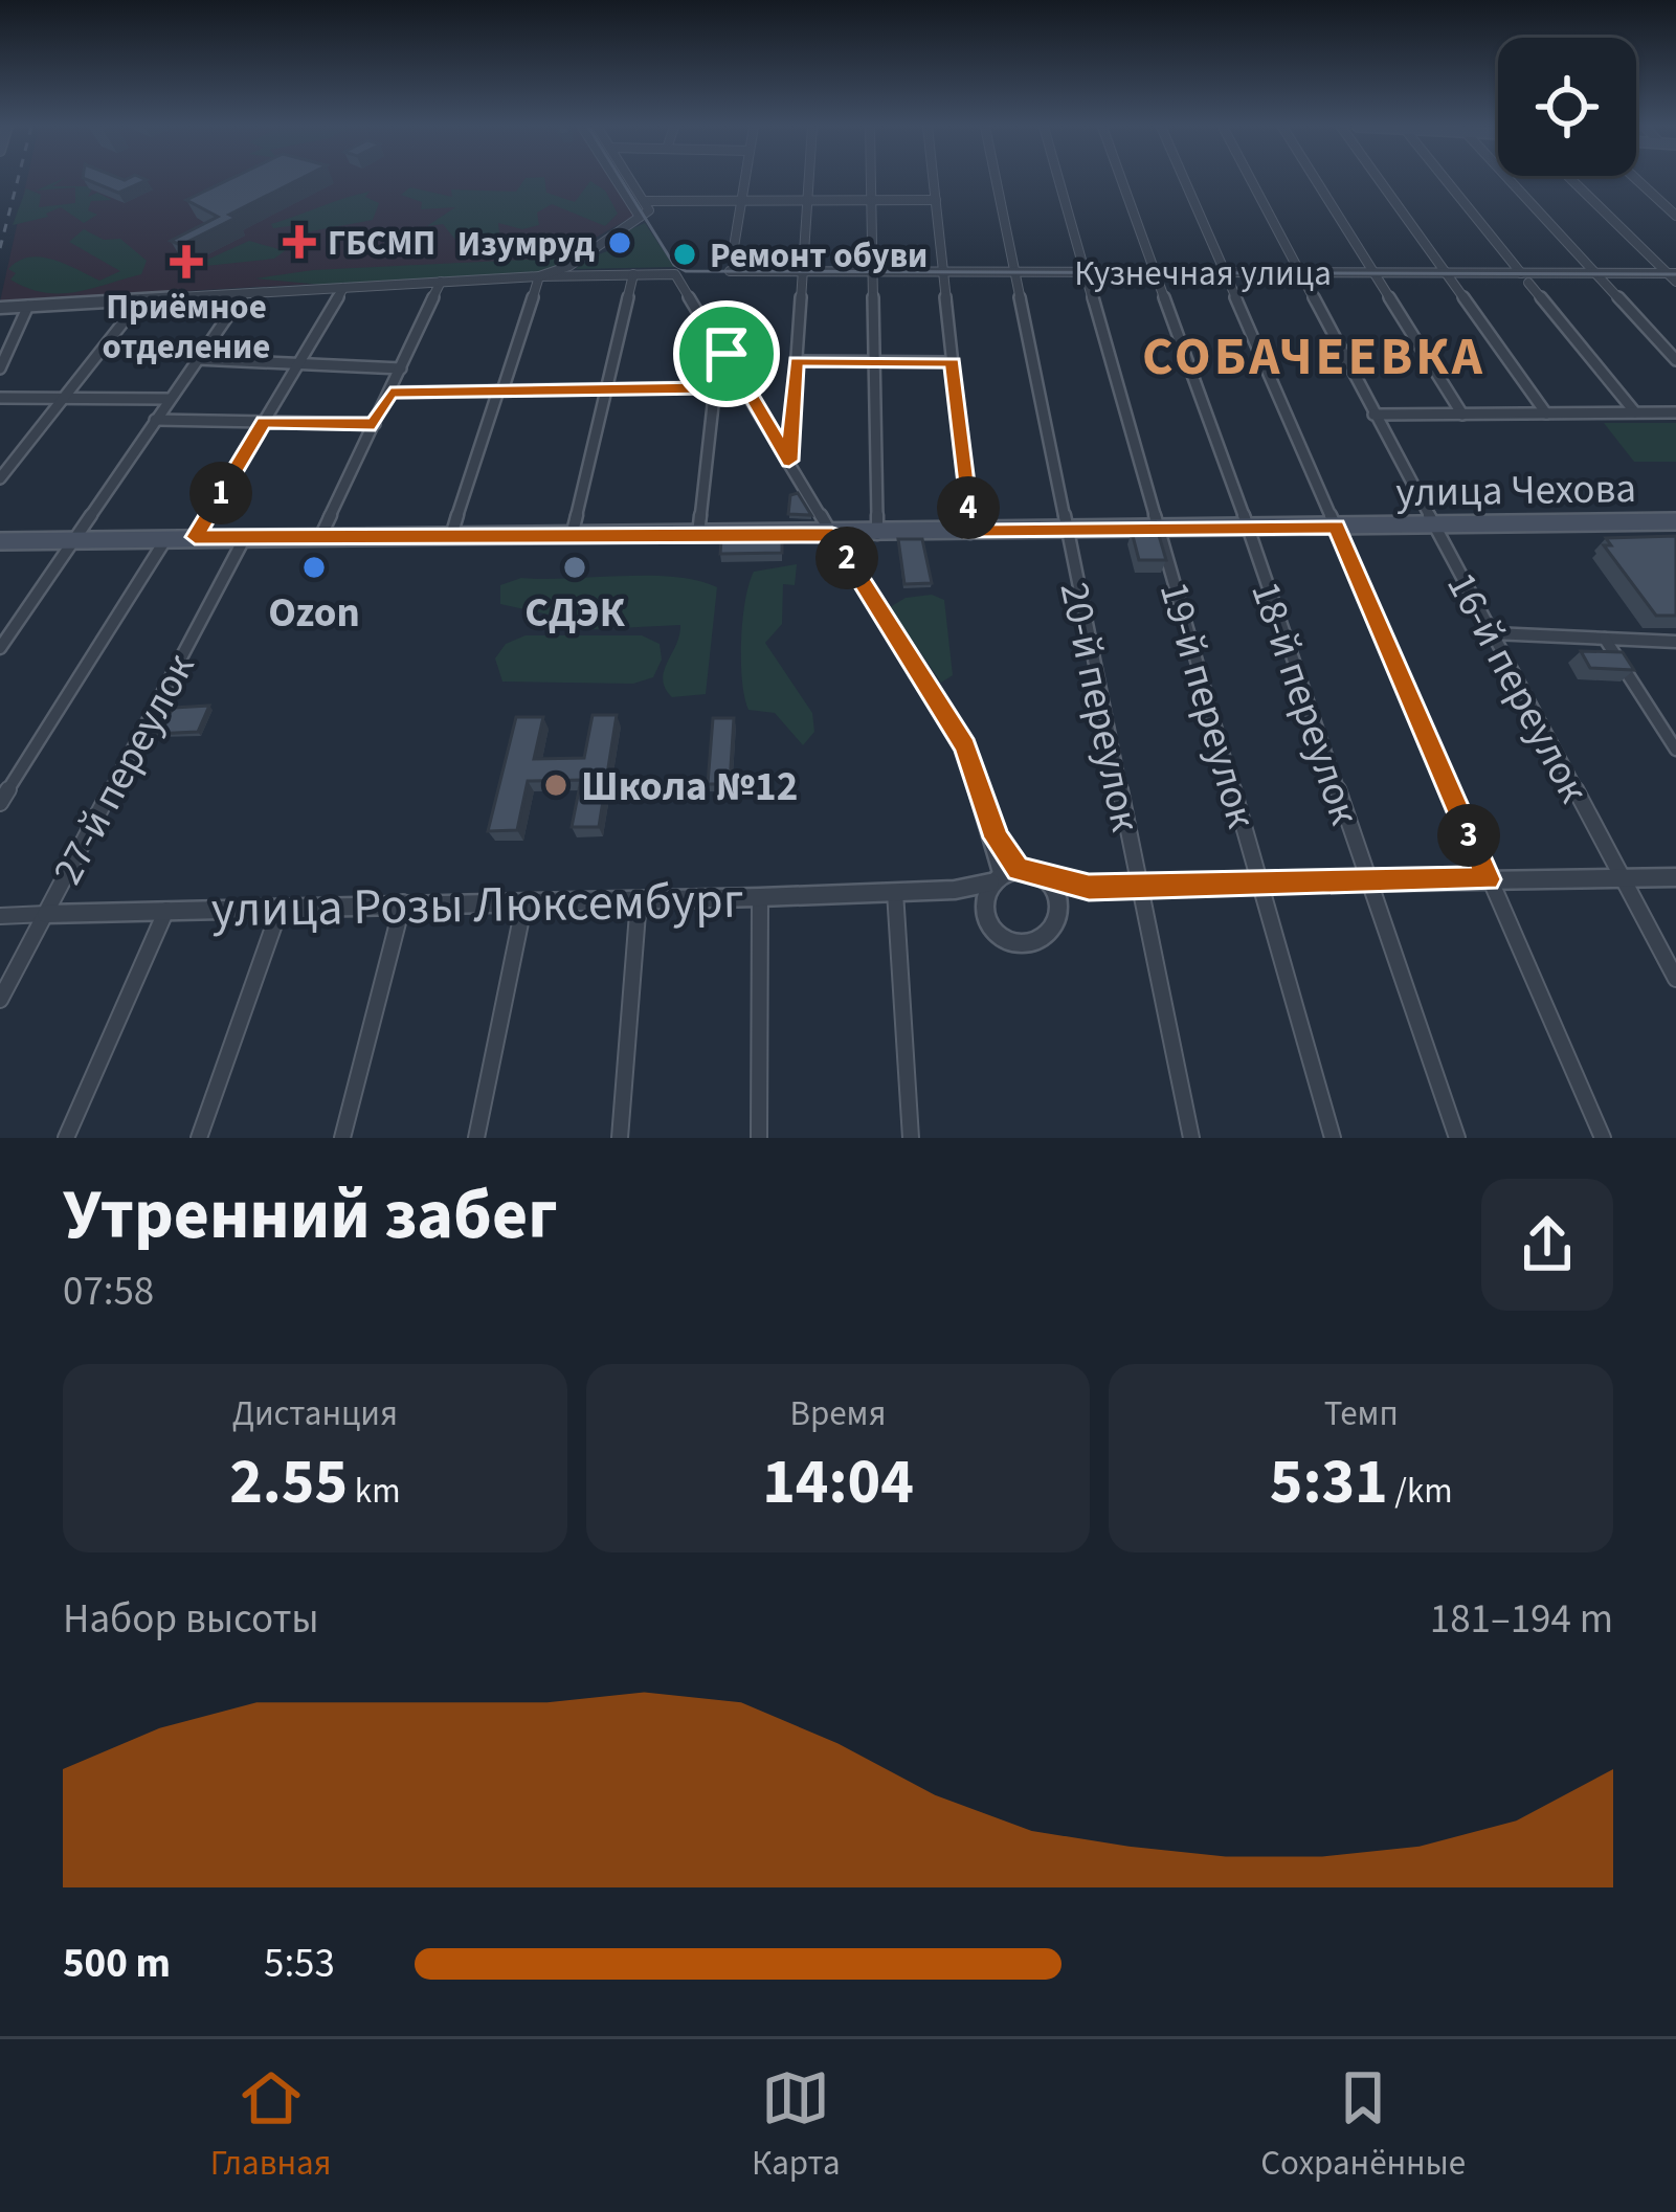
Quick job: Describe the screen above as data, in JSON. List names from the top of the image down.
{
  "streets": {
    "main road": ["улица Чехова"],
    "street": [
      "Кузнечная улица",
      "16-й переулок",
      "18-й переулок",
      "19-й переулок",
      "20-й переулок",
      "27-й переулок",
      "улица Розы Люксембург"
    ]
  },
  "crossings": [
    ["Кузнечная улица", "16-й переулок"],
    ["Кузнечная улица", "18-й переулок"],
    ["Кузнечная улица", "19-й переулок"],
    ["Кузнечная улица", "20-й переулок"],
    ["улица Чехова", "16-й переулок"],
    ["улица Чехова", "18-й переулок"],
    ["улица Чехова", "19-й переулок"],
    ["улица Чехова", "20-й переулок"],
    ["улица Чехова", "27-й переулок"],
    ["27-й переулок", "улица Розы Люксембург"]
  ],
  "districts": ["СОБАЧЕЕВКА"],
  "places": {
    "health": ["ГБСМП", "Приёмное отделение"],
    "other": [
      "Изумруд",
      "Ремонт обуви",
      "Ozon",
      "СДЭК",
      "Школа №12"
    ]
  },
  "page": {
    "pins": [
      "1",
      "4",
      "2",
      "3"
    ],
    "heading": ["Утренний забег", "07:58"],
    "stats": [
      ["Дистанция", "2.55 km"],
      ["Время", "14:04"],
      ["Темп", "5:31 /km"]
    ],
    "chart": ["Набор высоты", "181–194 m"],
    "list": [
      {
        "name": "500 m",
        "note": "5:53"
      }
    ],
    "tabs": ["Главная", "Карта", "Сохранённые"]
  }
}
